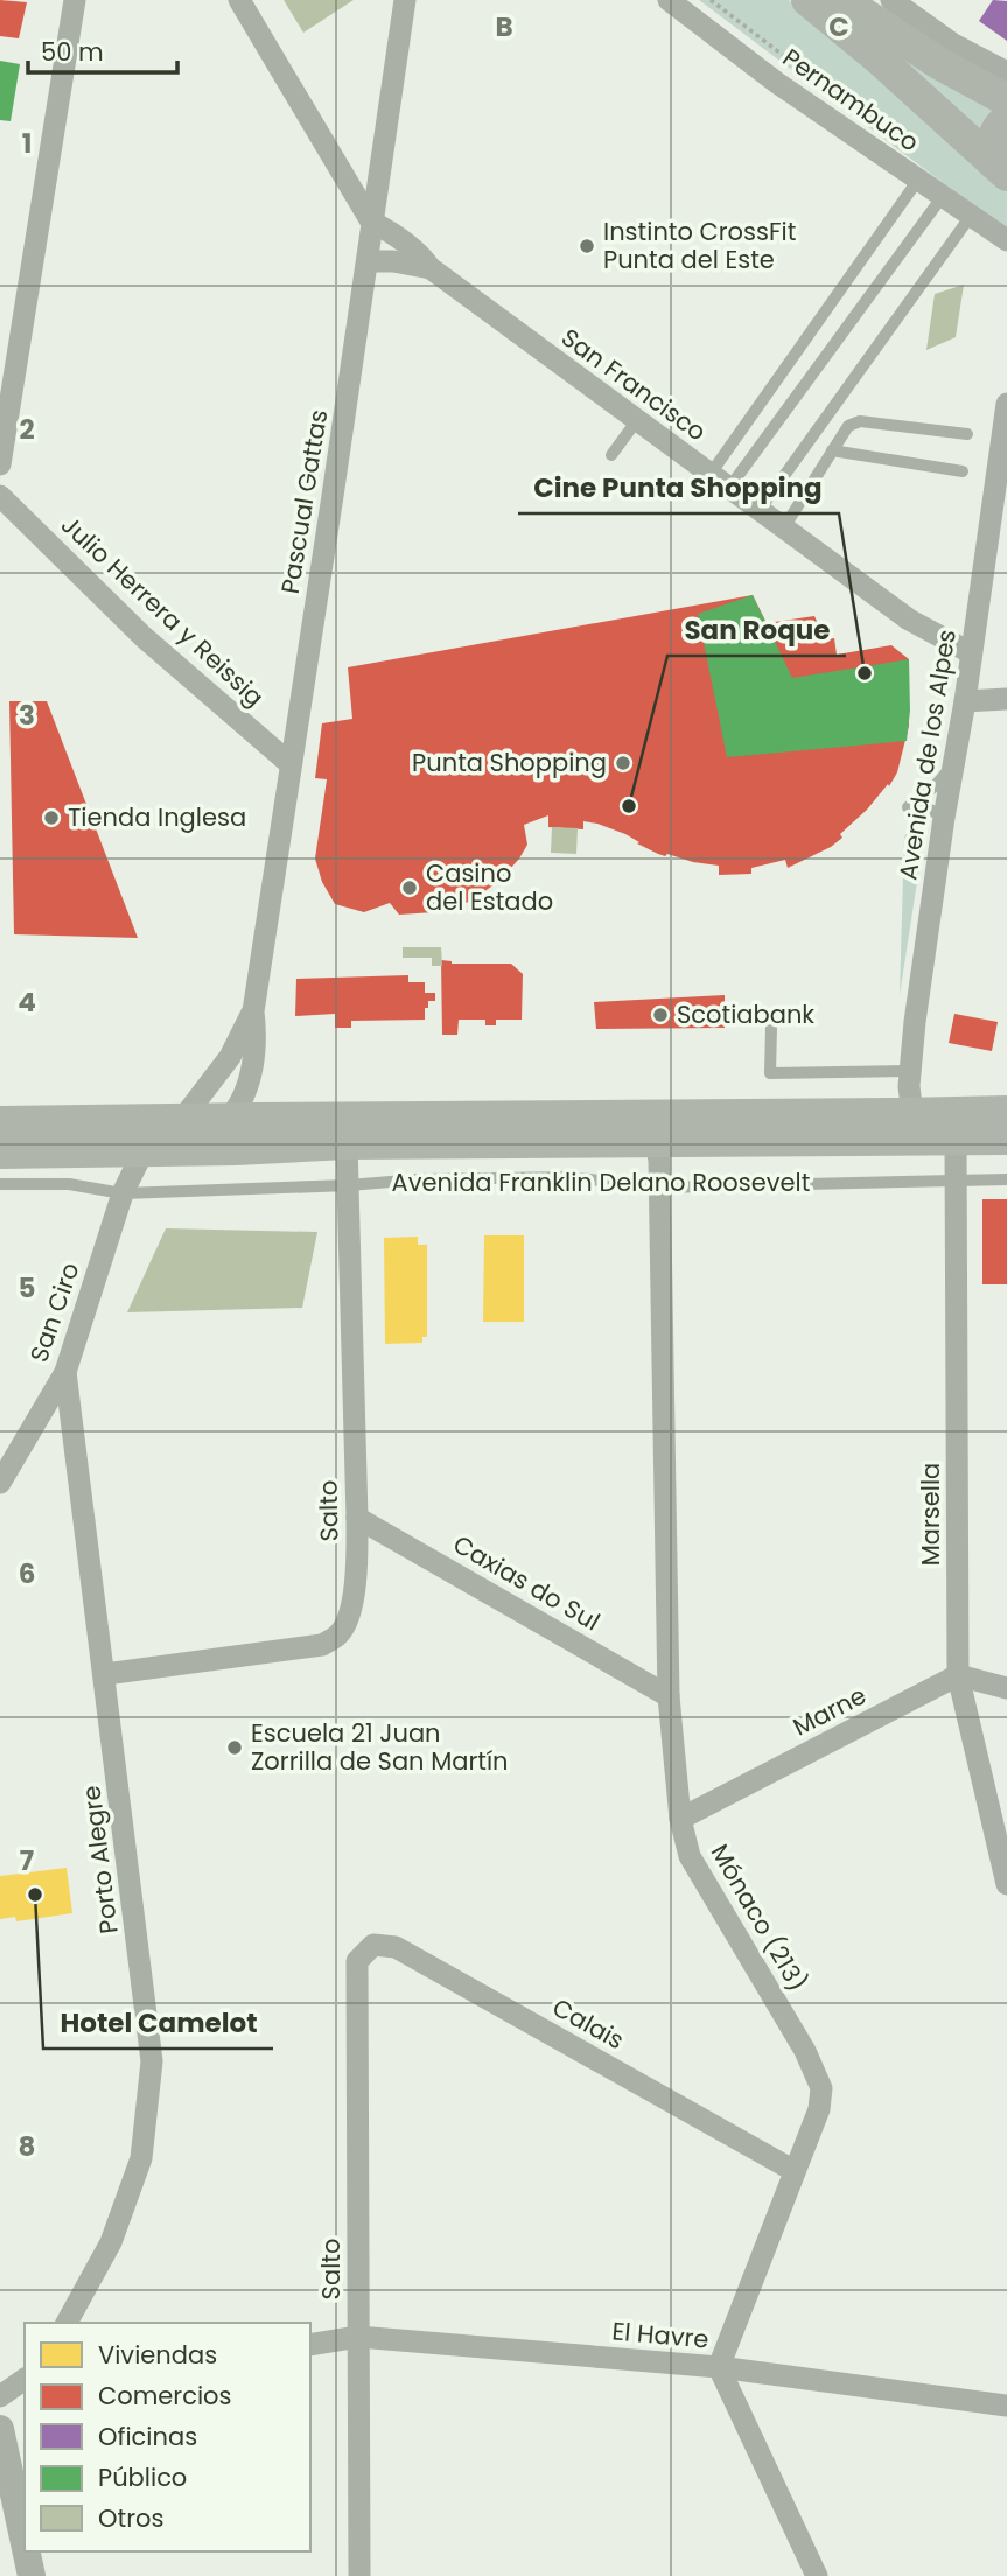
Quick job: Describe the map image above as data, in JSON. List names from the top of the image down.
{
  "streets": {
    "main road": ["Avenida Franklin Delano Roosevelt"],
    "street": [
      "Pernambuco",
      "San Francisco",
      "Pascual Gattas",
      "Julio Herrera y Reissig",
      "Avenida de los Alpes",
      "San Ciro",
      "Salto",
      "Marsella",
      "Caxias do Sul",
      "Marne",
      "Porto Alegre",
      "Mónaco (213)",
      "Calais",
      "El Havre"
    ]
  },
  "crossings": [
    ["San Francisco", "Pascual Gattas"],
    ["San Francisco", "Avenida de los Alpes"],
    ["Pascual Gattas", "Julio Herrera y Reissig"],
    ["Pascual Gattas", "Avenida Franklin Delano Roosevelt"],
    ["Avenida de los Alpes", "Avenida Franklin Delano Roosevelt"],
    ["Avenida Franklin Delano Roosevelt", "San Ciro"],
    ["Avenida Franklin Delano Roosevelt", "Salto"],
    ["Avenida Franklin Delano Roosevelt", "Marsella"],
    ["Avenida Franklin Delano Roosevelt", "Mónaco (213)"],
    ["San Ciro", "Porto Alegre"],
    ["Salto", "Caxias do Sul"],
    ["Salto", "Porto Alegre"],
    ["Salto", "Calais"],
    ["Salto", "El Havre"],
    ["Marsella", "Marne"],
    ["Caxias do Sul", "Mónaco (213)"],
    ["Marne", "Mónaco (213)"],
    ["Mónaco (213)", "Calais"],
    ["Mónaco (213)", "El Havre"]
  ],
  "places": [
    "Instinto CrossFit Punta del Este",
    "Cine Punta Shopping",
    "Punta Shopping",
    "San Roque",
    "Tienda Inglesa",
    "Casino del Estado",
    "Scotiabank",
    "Escuela 21 Juan Zorrilla de San Martín",
    "Hotel Camelot"
  ],
  "legend": [
    "Viviendas",
    "Comercios",
    "Oficinas",
    "Público",
    "Otros"
  ],
  "scale_bar": "50 m",
  "grid": {
    "columns": ["B", "C"],
    "rows": [
      "1",
      "2",
      "3",
      "4",
      "5",
      "6",
      "7",
      "8"
    ]
  }
}
